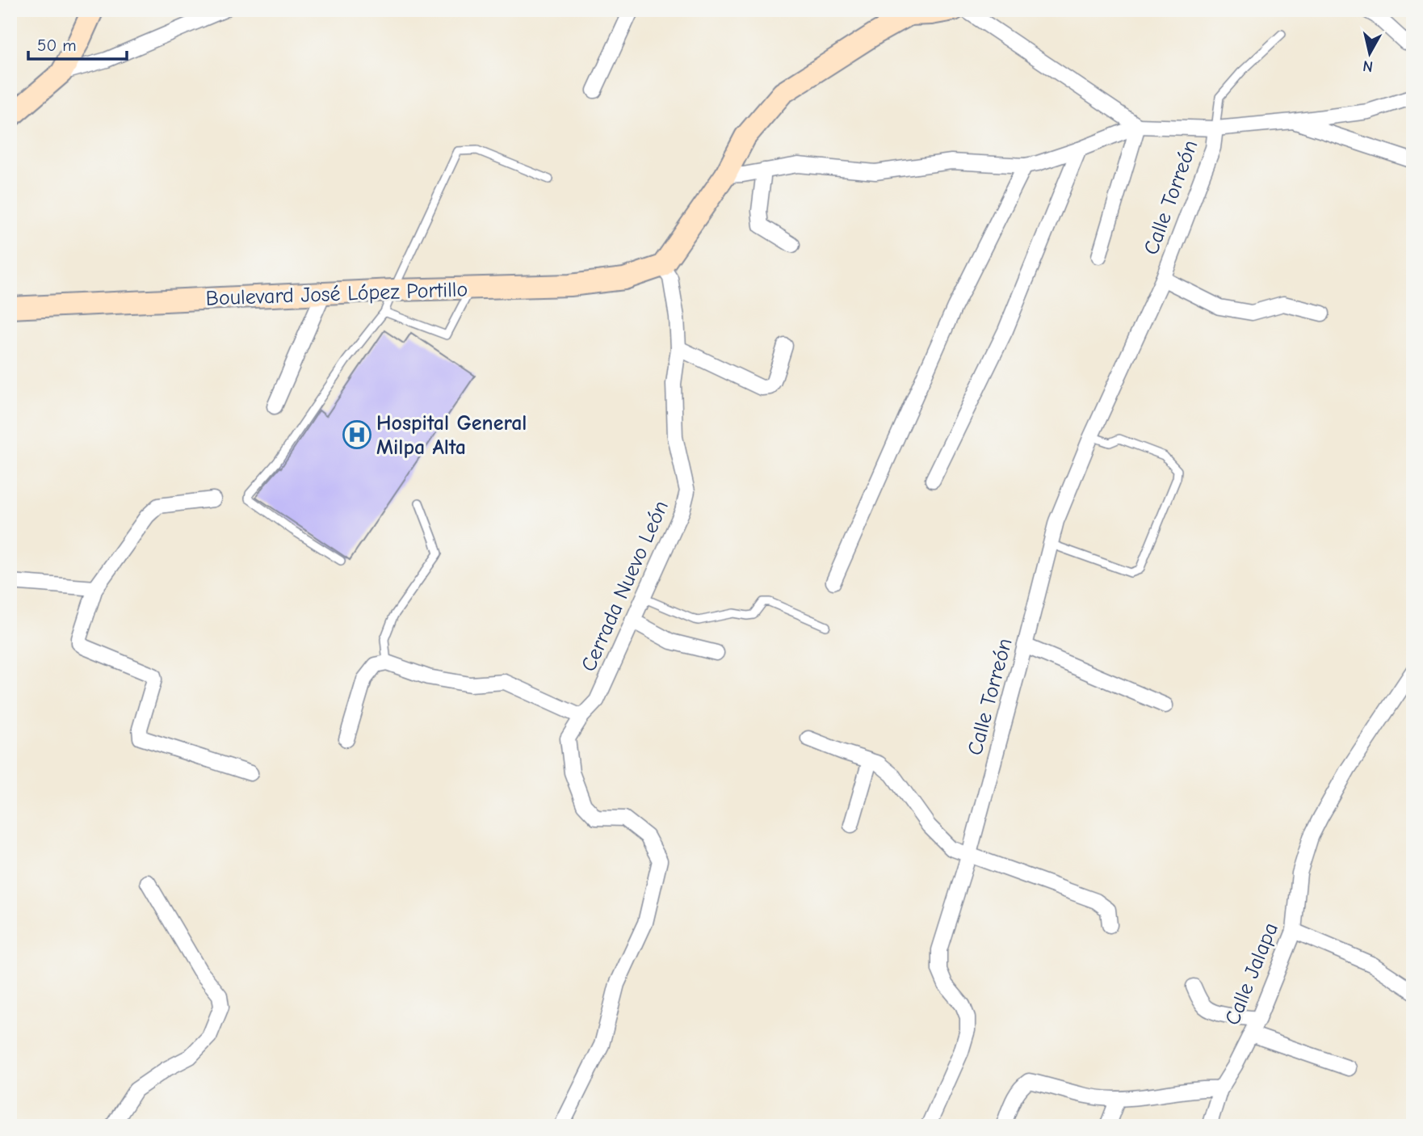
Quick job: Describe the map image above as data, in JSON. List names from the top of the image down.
{
  "streets": {
    "main road": ["Boulevard José López Portillo"],
    "street": ["Calle Torreón", "Cerrada Nuevo León", "Calle Jalapa"]
  },
  "crossings": [
    ["Boulevard José López Portillo", "Cerrada Nuevo León"]
  ],
  "places": {
    "hospital": ["Hospital General Milpa Alta"]
  },
  "scale_bar": "50 m",
  "north": "bottom"
}
